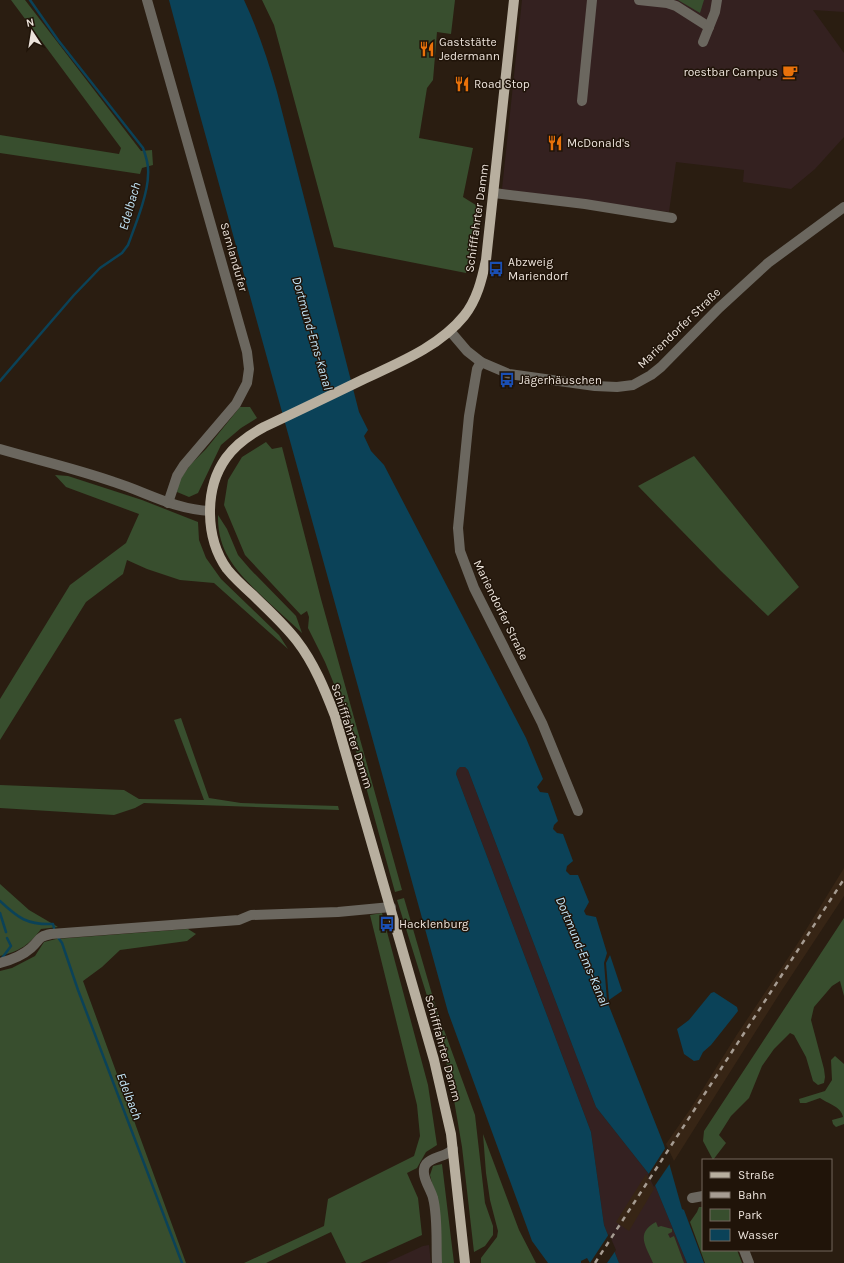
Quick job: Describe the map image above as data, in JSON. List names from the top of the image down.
{
  "streets": {
    "main road": ["Schifffahrter Damm"],
    "street": ["Samlandufer", "Mariendorfer Straße"]
  },
  "crossings": [
    ["Schifffahrter Damm", "Mariendorfer Straße"]
  ],
  "water": ["Edelbach", "Dortmund-Ems-Kanal"],
  "places": {
    "restaurant": ["Gaststätte Jedermann", "Road Stop", "McDonald's"],
    "cafe": ["roestbar Campus"],
    "bus stop": ["Abzweig Mariendorf", "Jägerhäuschen", "Hacklenburg"]
  },
  "legend": [
    "Straße",
    "Bahn",
    "Park",
    "Wasser"
  ],
  "north": "top"
}
